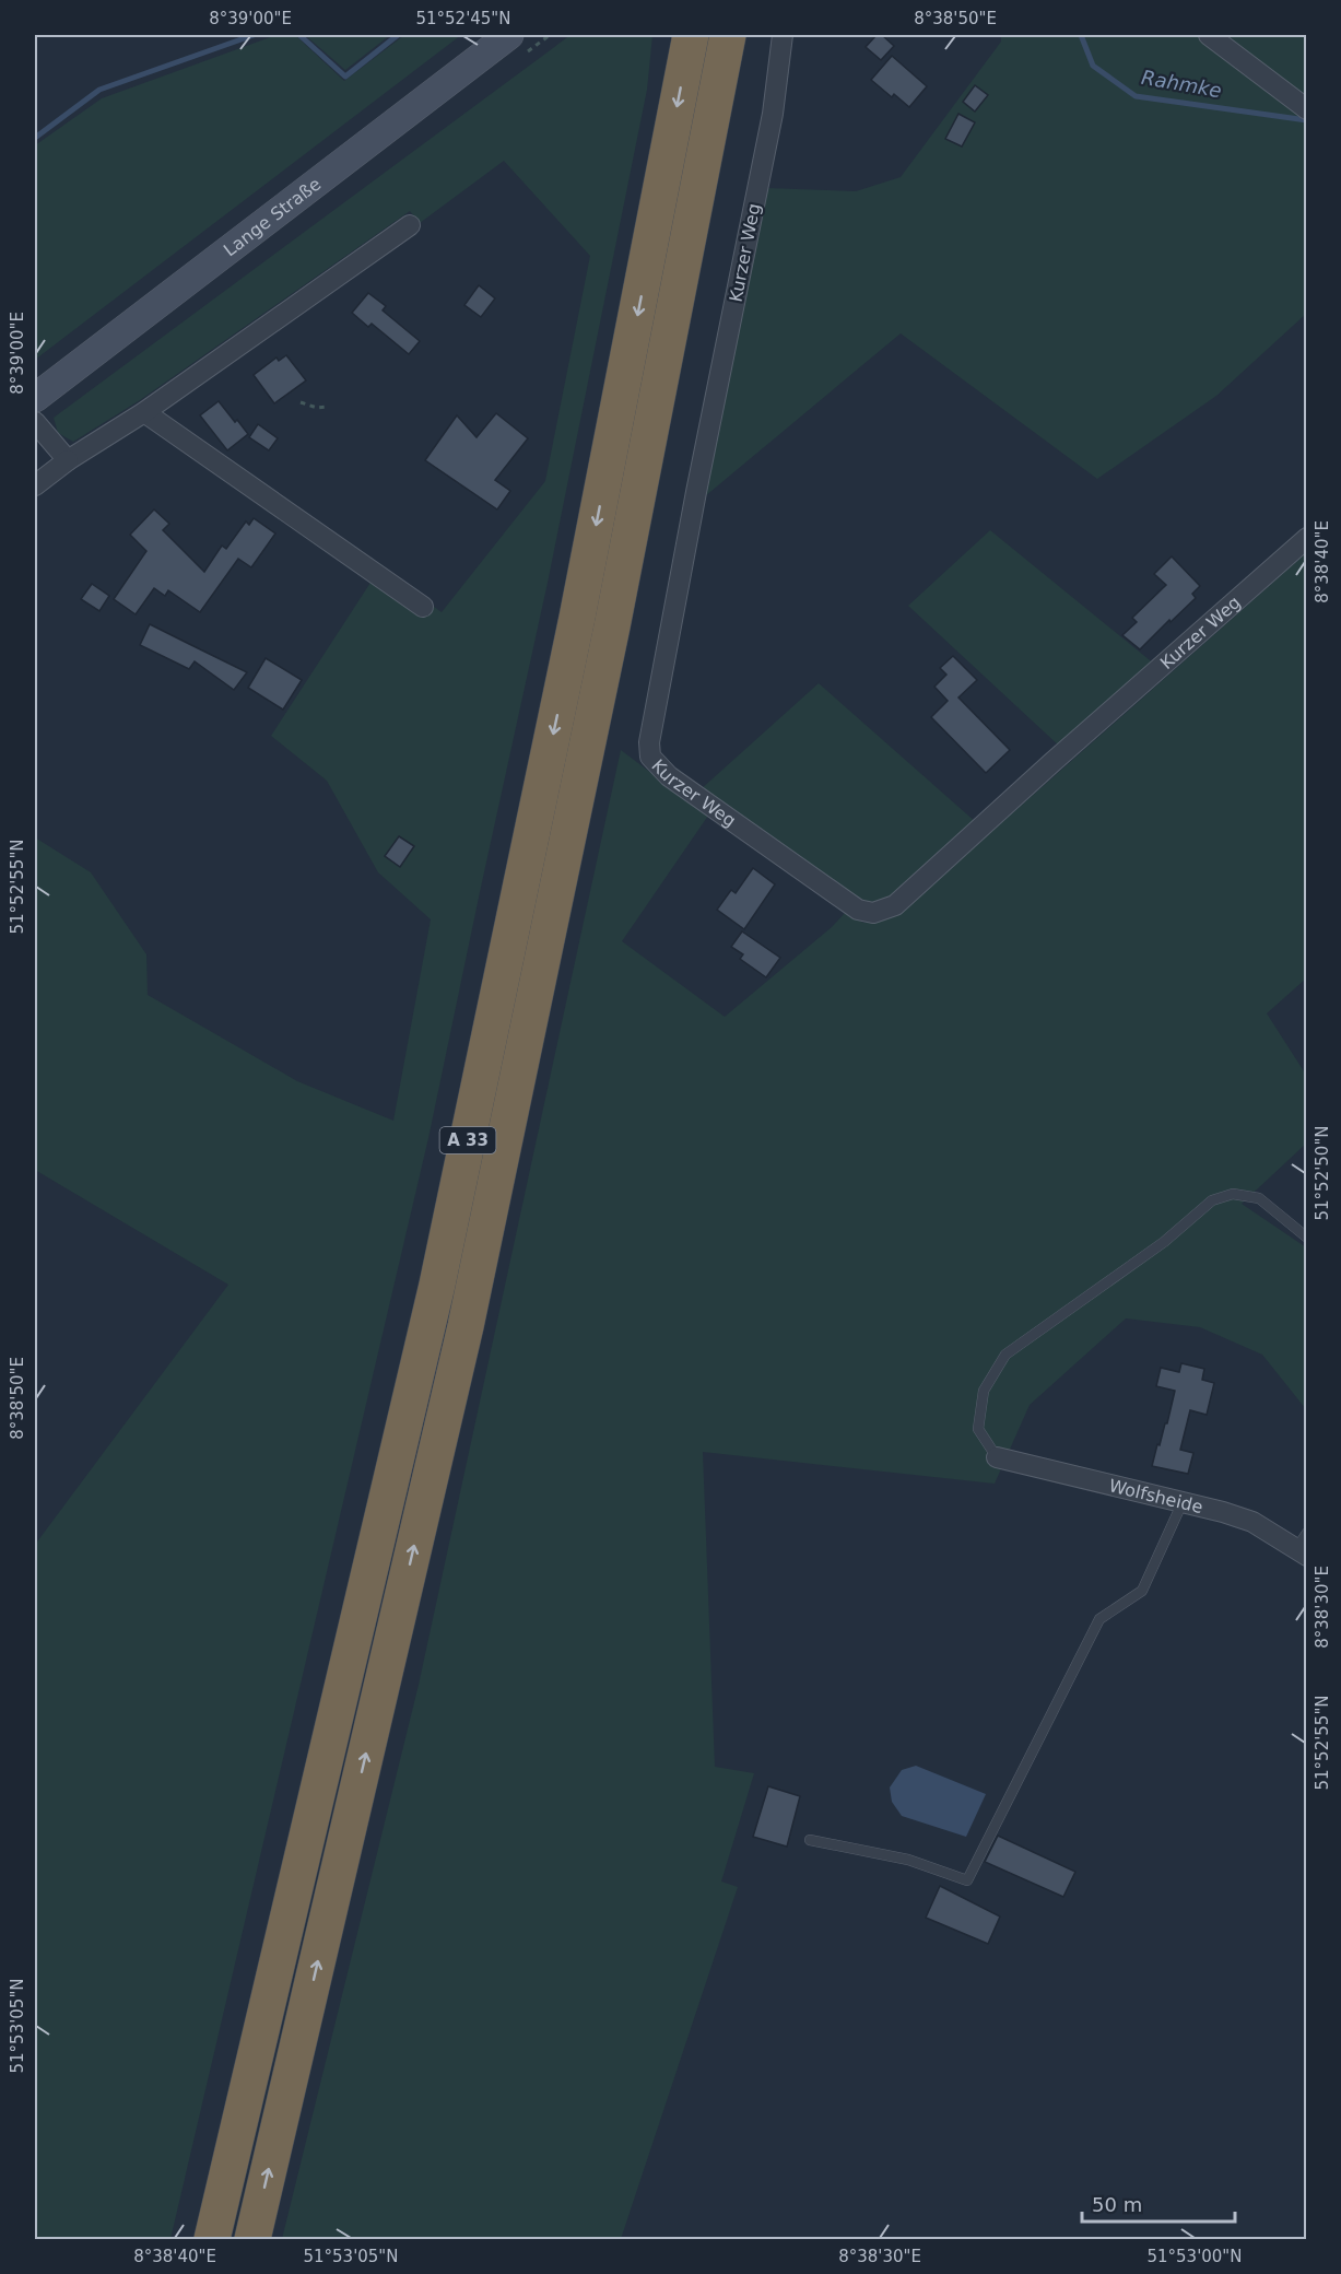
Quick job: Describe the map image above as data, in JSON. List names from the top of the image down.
{
  "streets": {
    "highway": ["A 33"],
    "street": ["Lange Straße", "Kurzer Weg", "Wolfsheide"]
  },
  "water": ["Rahmke"],
  "scale_bar": "50 m",
  "coordinates": [
    "8°39'00\"E",
    "51°52'45\"N",
    "8°38'50\"E",
    "8°38'40\"E",
    "51°52'55\"N",
    "51°52'50\"N",
    "8°38'30\"E",
    "51°53'05\"N",
    "51°53'00\"N"
  ]
}
